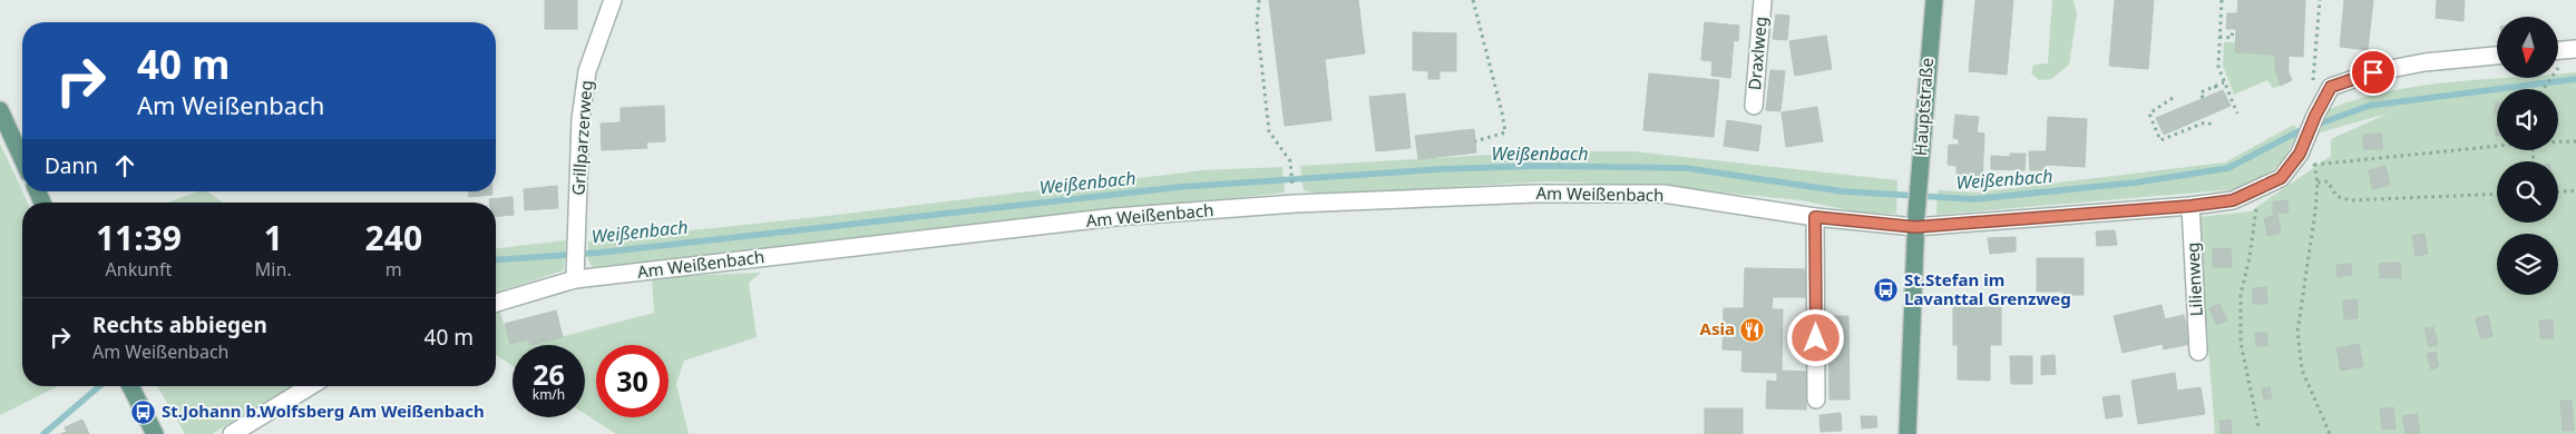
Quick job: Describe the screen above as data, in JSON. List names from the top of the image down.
{
  "streets": {
    "main road": ["Hauptstraße"],
    "street": [
      "Draxlweg",
      "Grillparzerweg",
      "Am Weißenbach",
      "Lilienweg"
    ]
  },
  "crossings": [
    ["Hauptstraße", "Am Weißenbach"],
    ["Grillparzerweg", "Am Weißenbach"],
    ["Am Weißenbach", "Lilienweg"]
  ],
  "water": ["Weißenbach"],
  "places": {
    "bus stop": ["St.Stefan im Lavanttal Grenzweg", "St.Johann b.Wolfsberg Am Weißenbach"],
    "restaurant": ["Asia"]
  },
  "north": "bottom",
  "page": {
    "turn": ["40 m", "Am Weißenbach"],
    "then": "Dann",
    "eta": [
      "11:39",
      "Ankunft",
      "1",
      "Min.",
      "240",
      "m"
    ],
    "list": [
      {
        "name": "Rechts abbiegen",
        "note": "Am Weißenbach",
        "value": "40 m"
      }
    ],
    "speed": "26 km/h",
    "limit": "30"
  }
}
